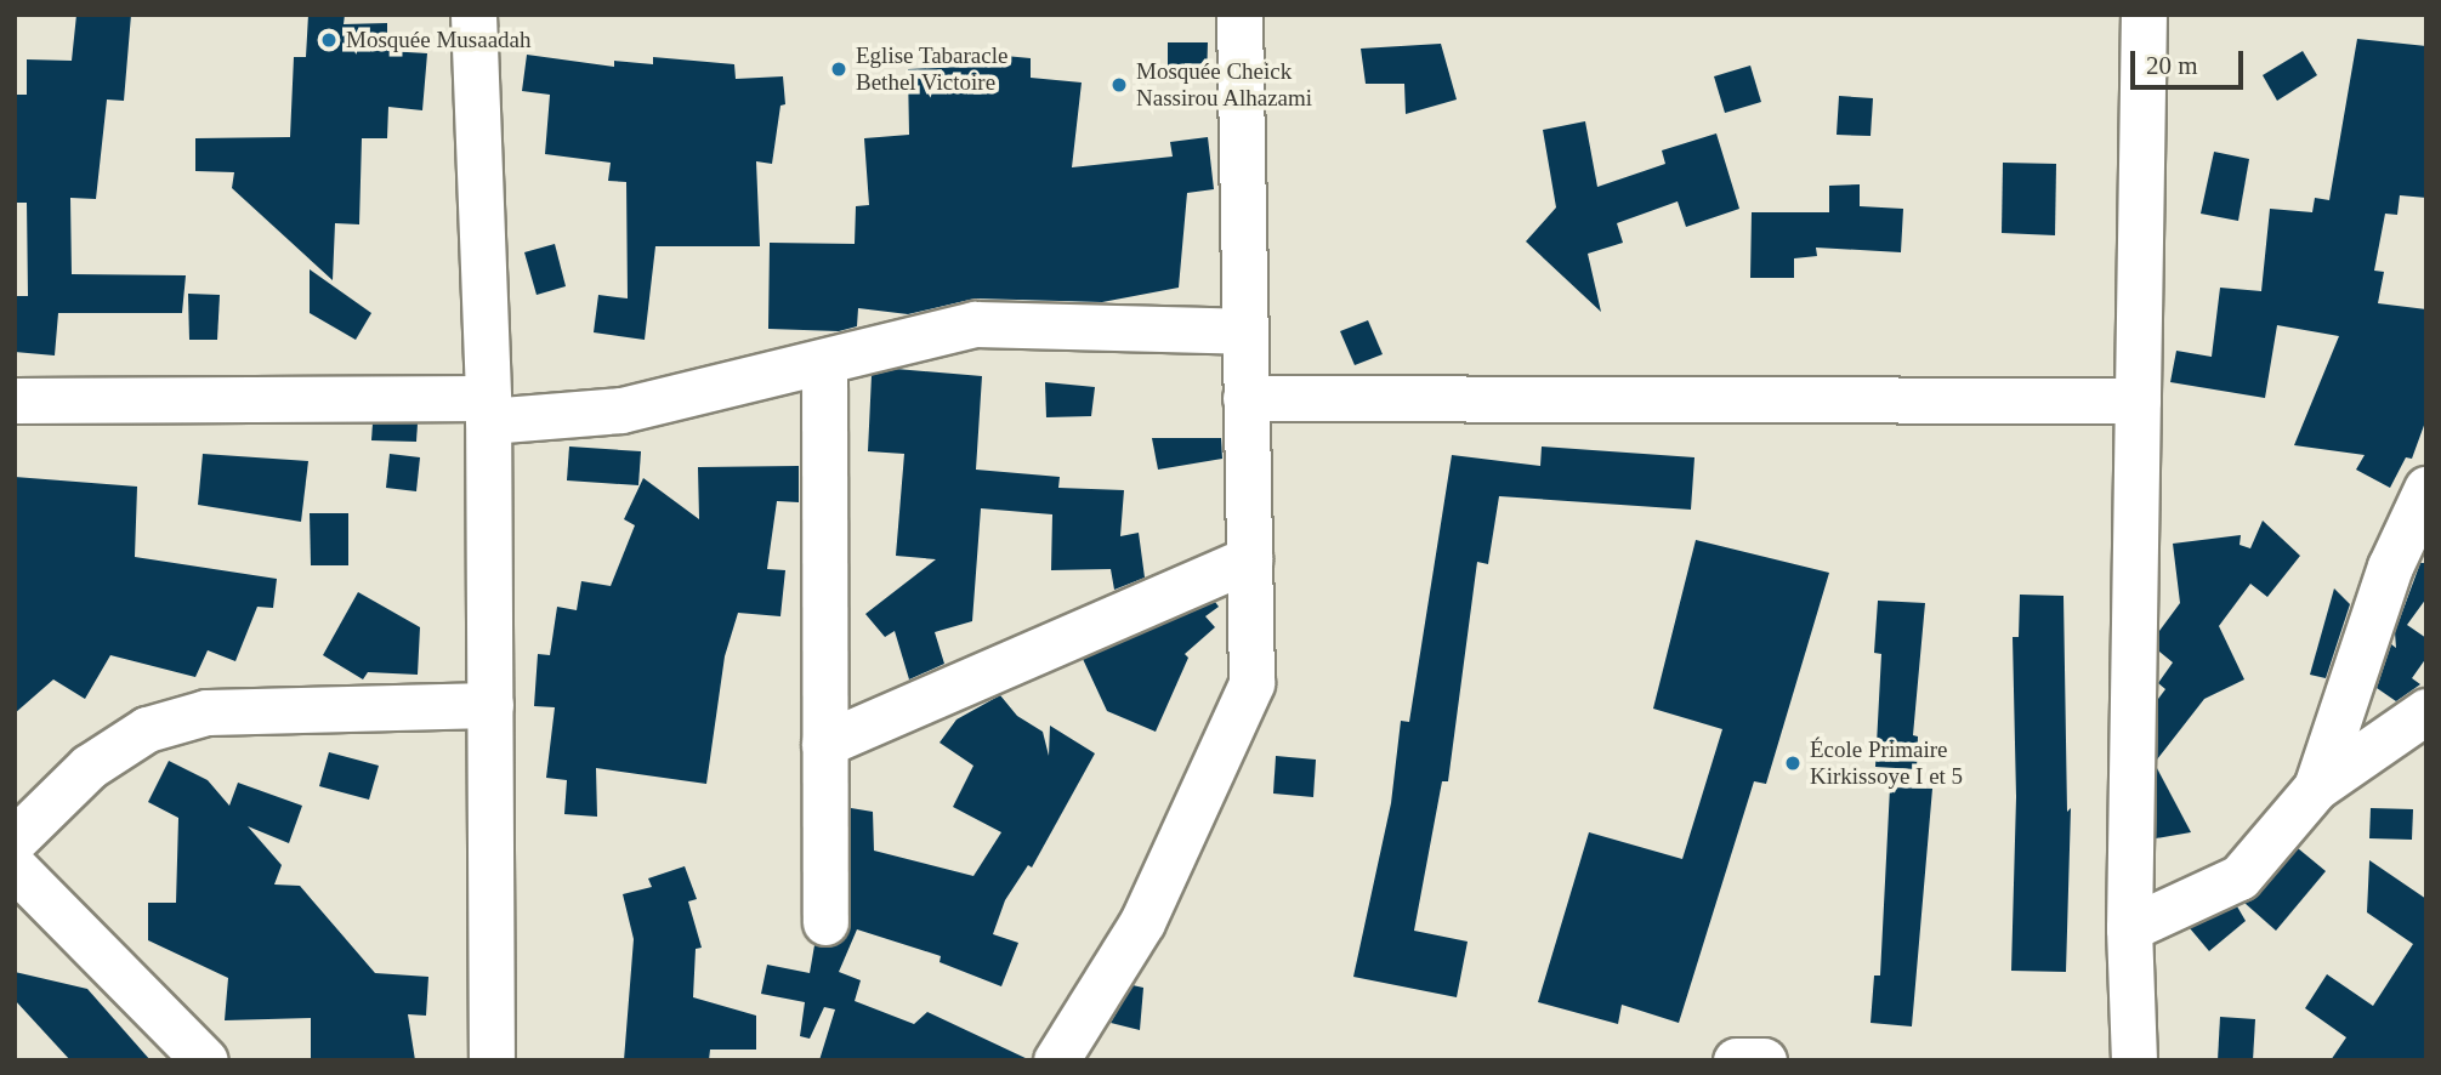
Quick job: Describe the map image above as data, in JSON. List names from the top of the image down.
{
  "places": [
    "Mosquée Musaadah",
    "Eglise Tabaracle Bethel Victoire",
    "Mosquée Cheick Nassirou Alhazami",
    "École Primaire Kirkissoye I et 5"
  ],
  "scale_bar": "20 m"
}
